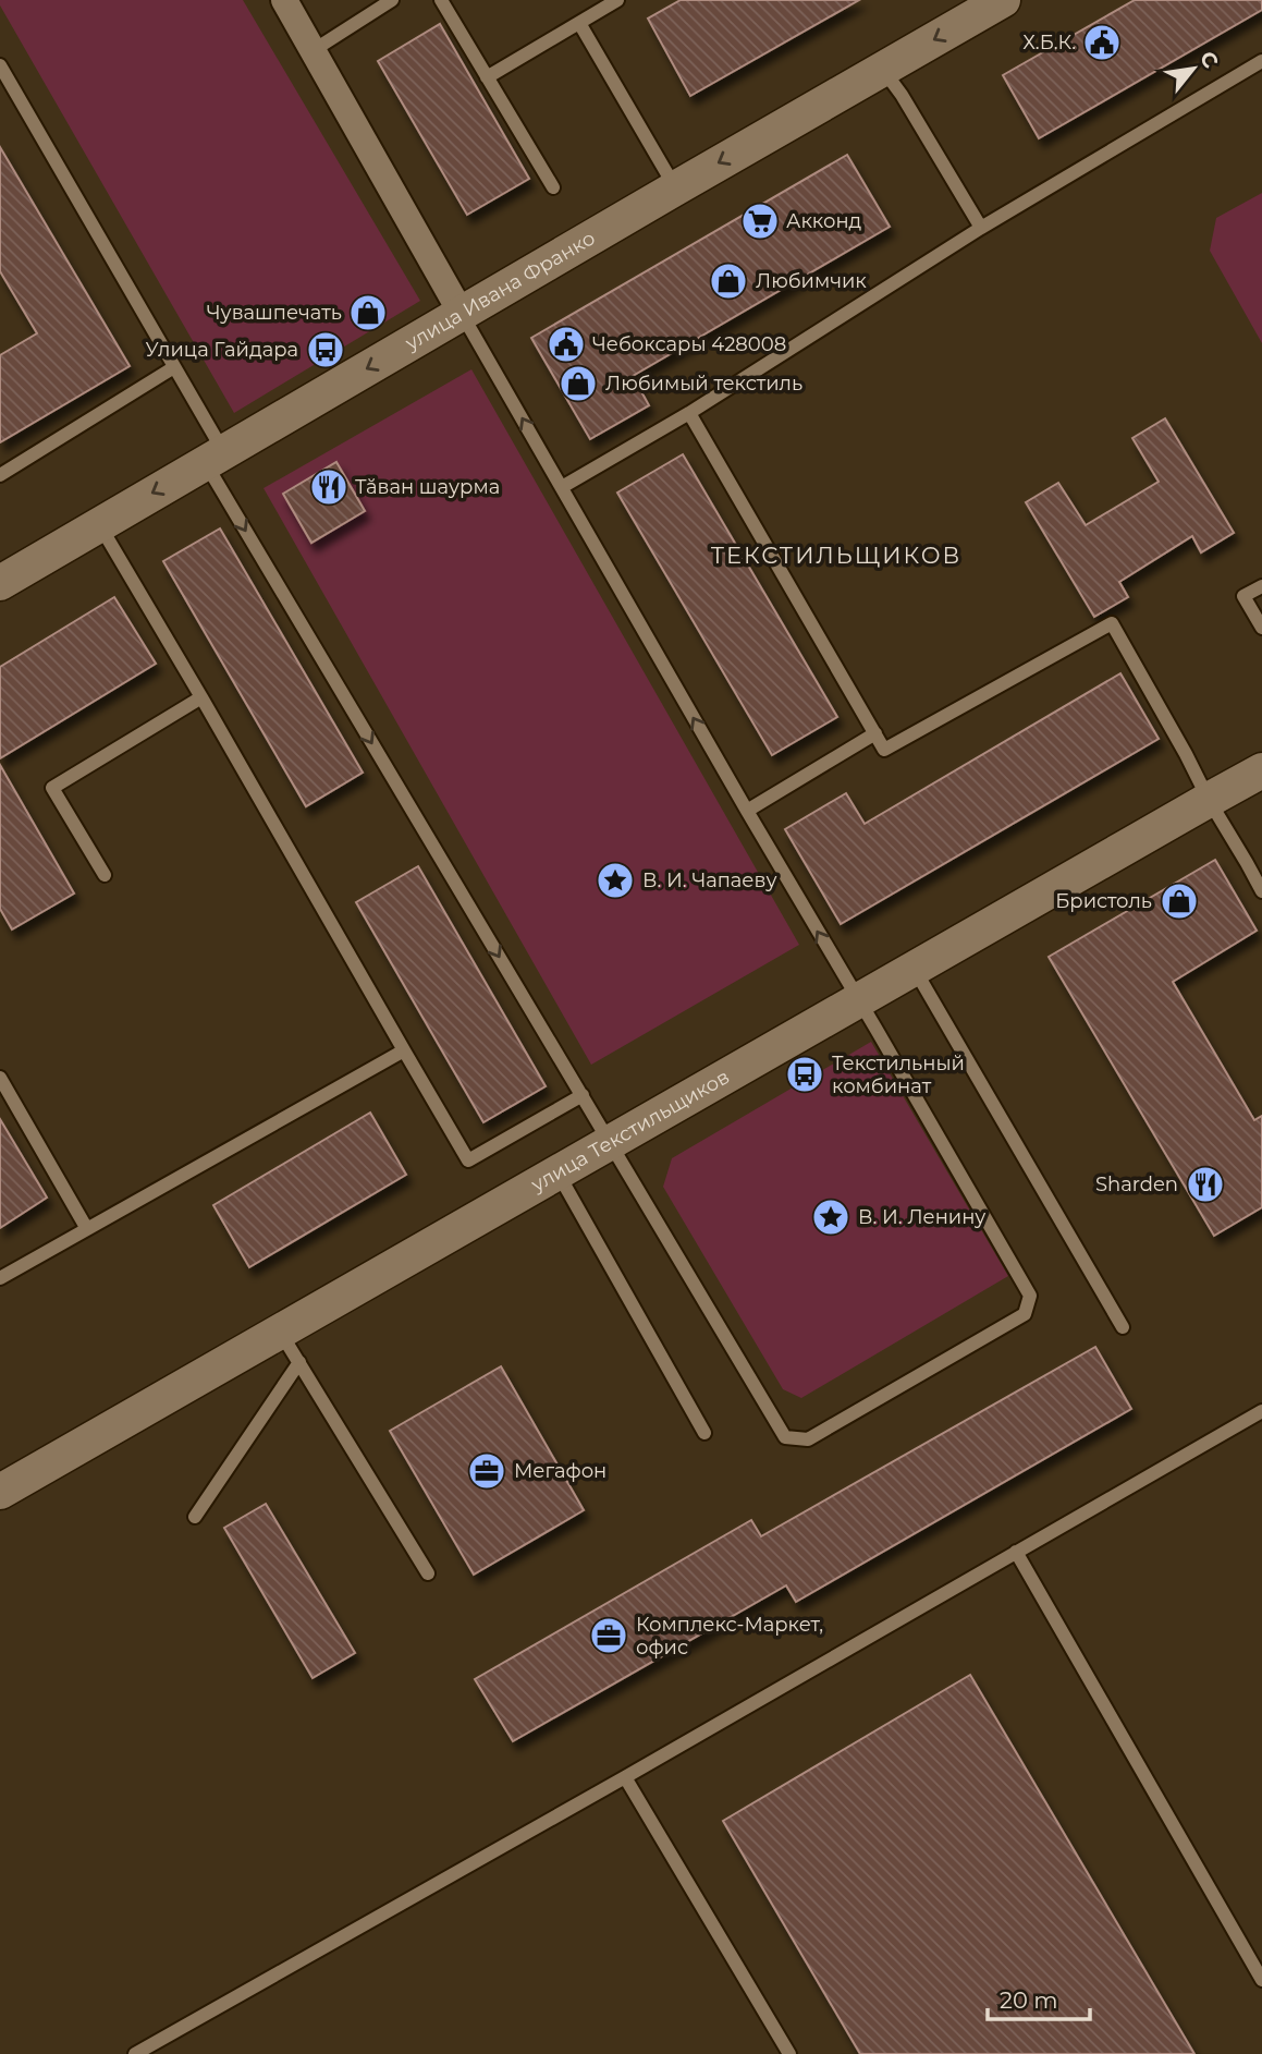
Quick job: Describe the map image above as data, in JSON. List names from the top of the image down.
{
  "streets": {
    "street": ["улица Ивана Франко", "улица Текстильщиков"]
  },
  "one_way": ["улица Ивана Франко"],
  "districts": ["ТЕКСТИЛЬЩИКОВ"],
  "places": {
    "public building": ["Х.Б.К.", "Чебоксары 428008"],
    "supermarket": ["Акконд"],
    "shop": [
      "Любимчик",
      "Чувашпечать",
      "Любимый текстиль",
      "Бристоль"
    ],
    "bus stop": ["Улица Гайдара", "Текстильный комбинат"],
    "restaurant": ["Тӑван шаурма", "Sharden"],
    "place": ["В. И. Чапаеву", "В. И. Ленину"],
    "office": ["Мегафон", "Комплекс-Маркет, офис"]
  },
  "scale_bar": "20 m",
  "north": "top right"
}
